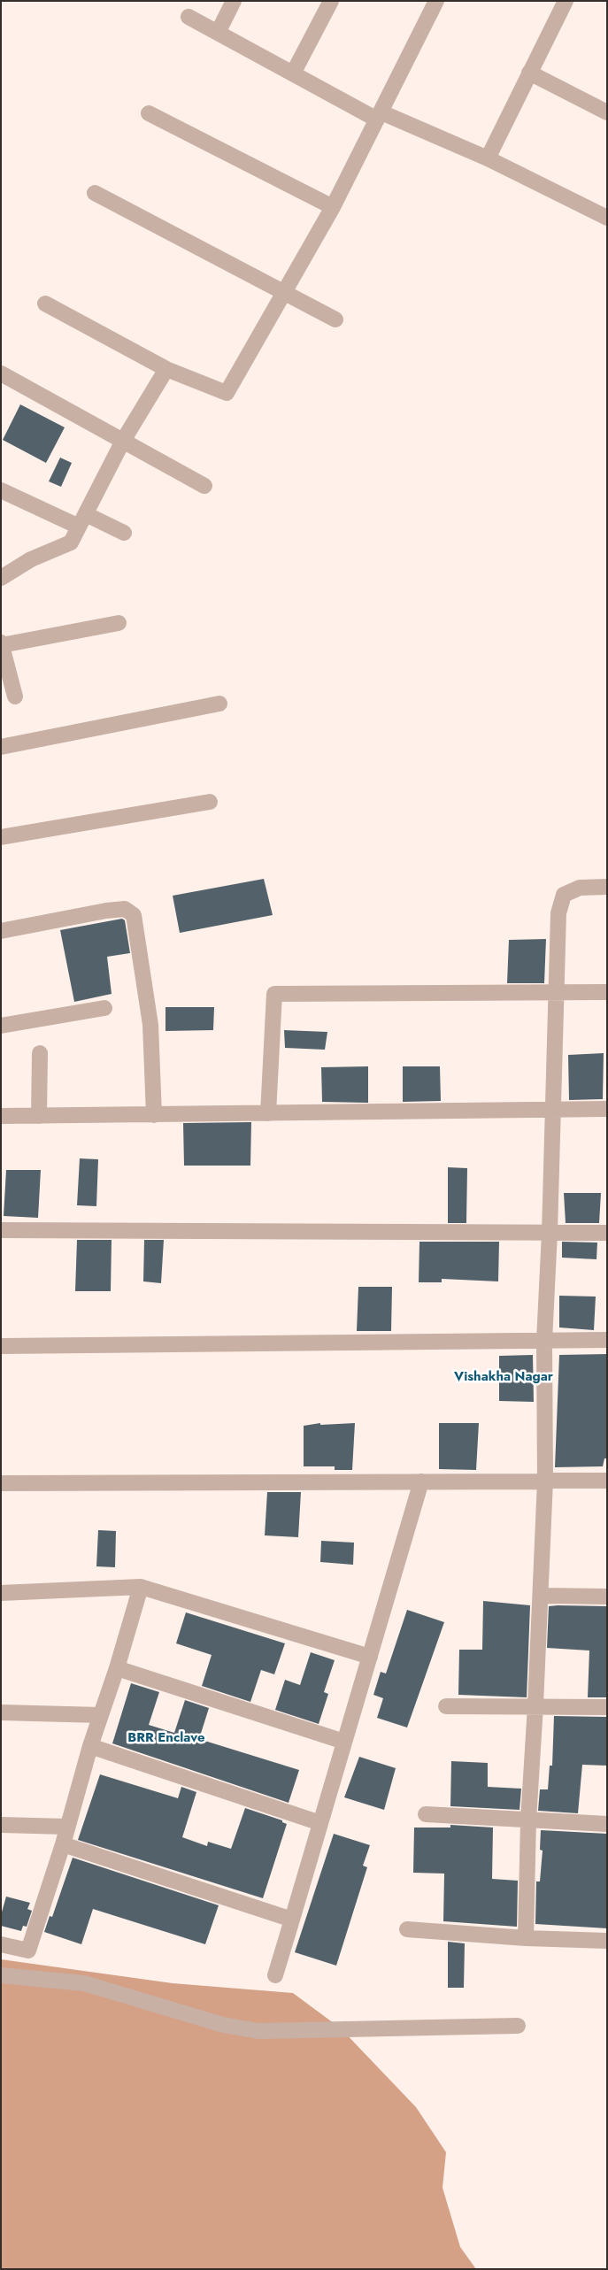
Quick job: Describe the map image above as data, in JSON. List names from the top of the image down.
{
  "districts": ["Vishakha Nagar", "BRR Enclave"]
}
